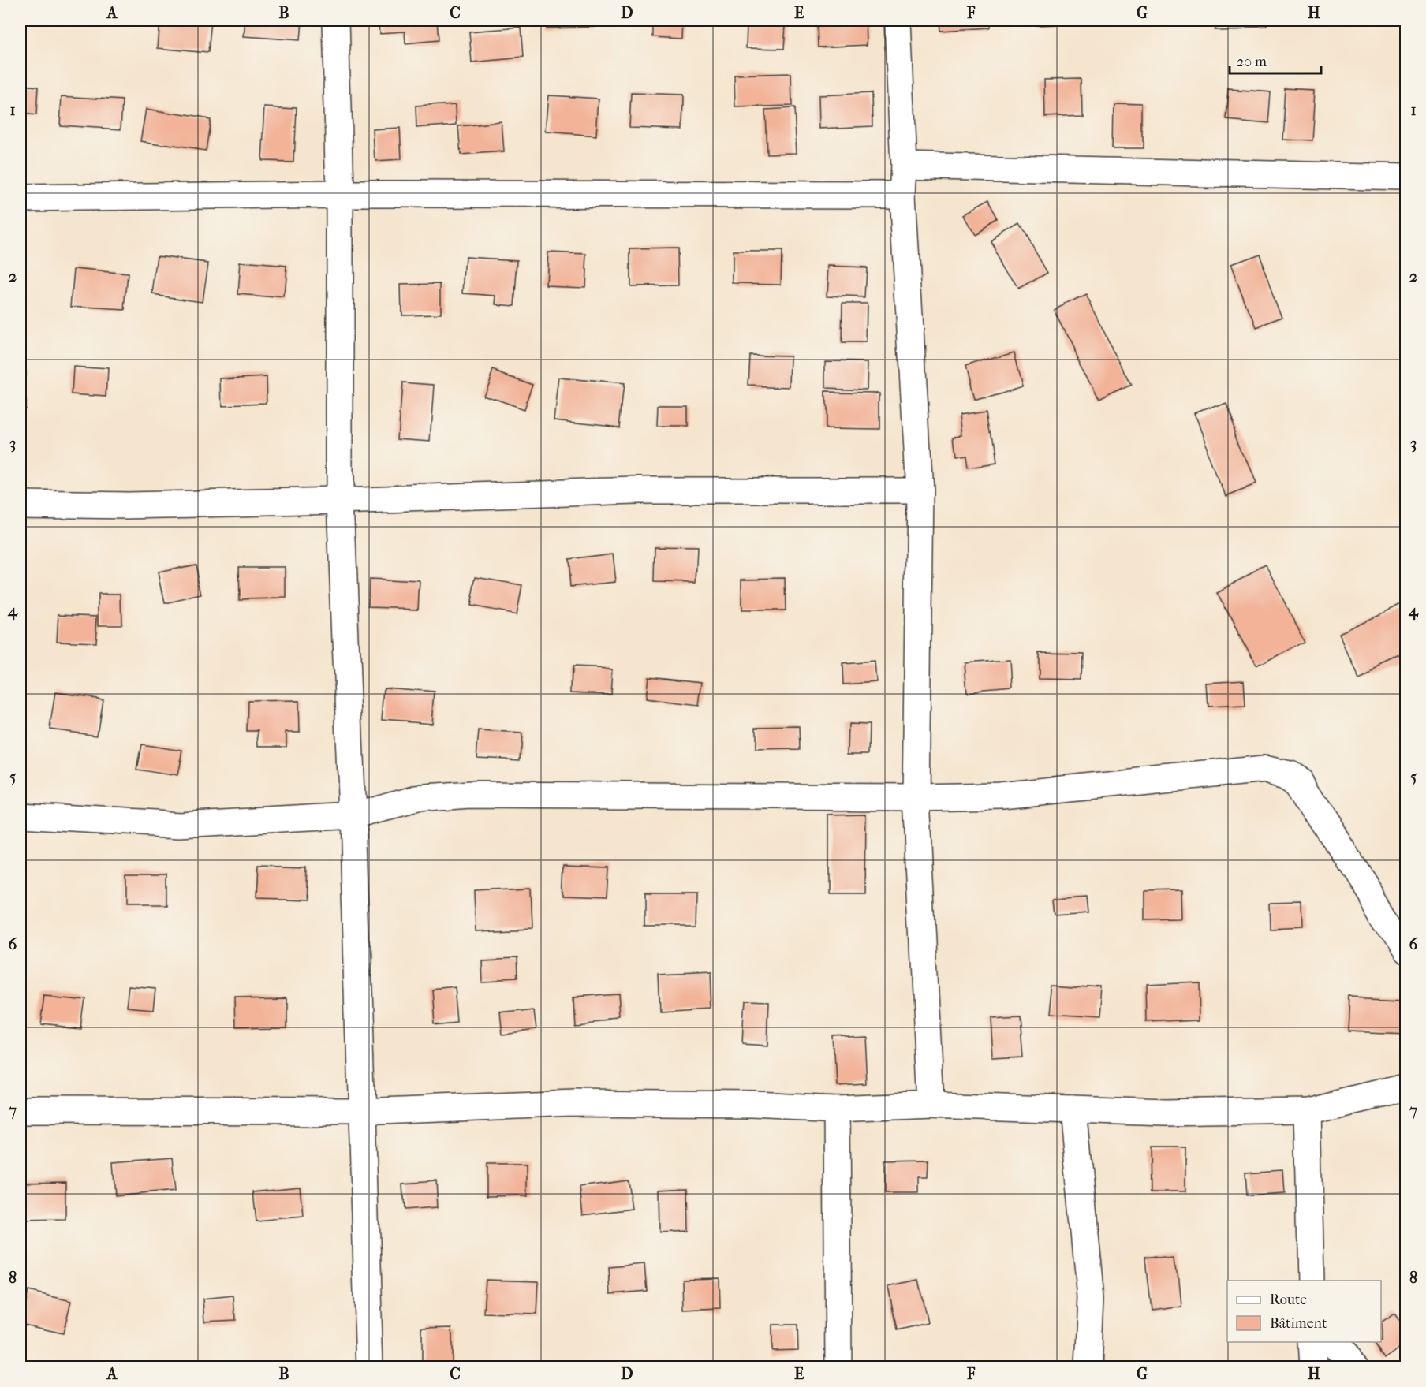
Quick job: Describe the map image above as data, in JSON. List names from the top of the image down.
{
  "legend": ["Route", "Bâtiment"],
  "scale_bar": "20 m",
  "grid": {
    "columns": [
      "A",
      "B",
      "C",
      "D",
      "E",
      "F",
      "G",
      "H"
    ],
    "rows": [
      "1",
      "2",
      "3",
      "4",
      "5",
      "6",
      "7",
      "8"
    ]
  }
}
